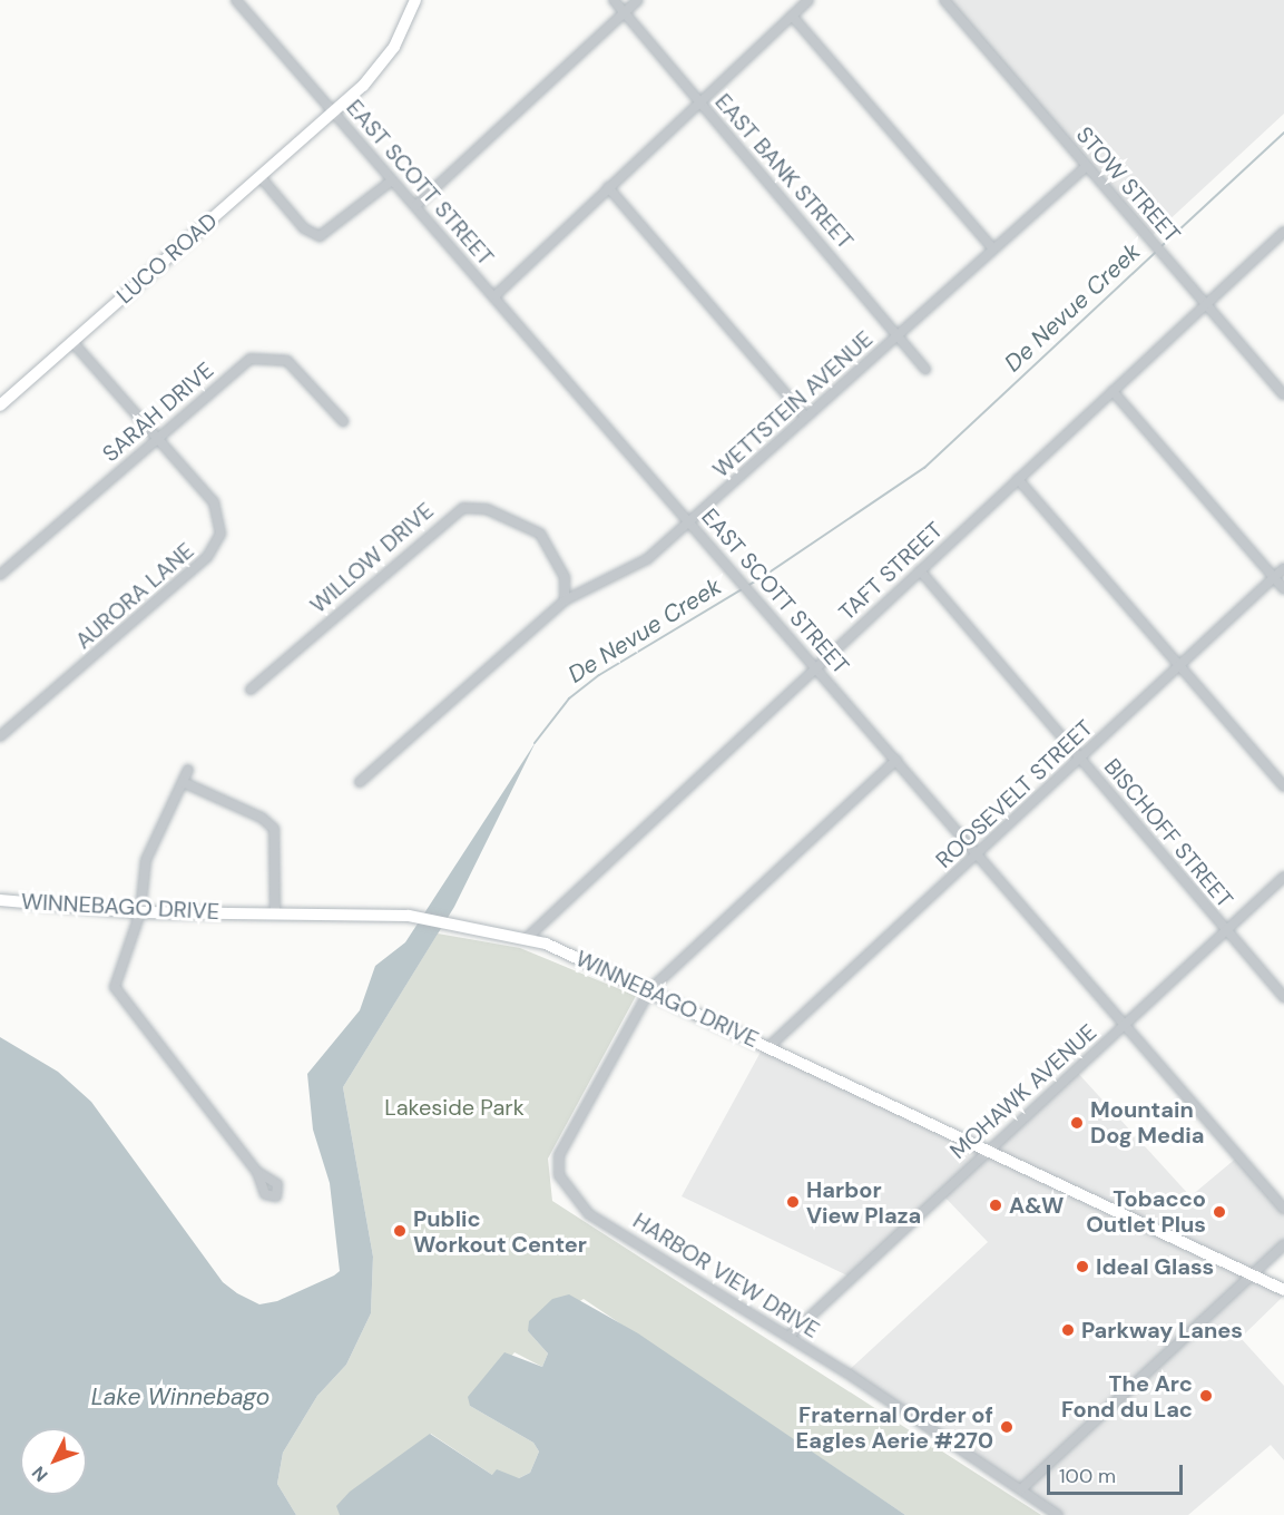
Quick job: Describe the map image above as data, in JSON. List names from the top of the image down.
{
  "streets": {
    "main road": ["LUCO ROAD", "WINNEBAGO DRIVE"],
    "street": [
      "EAST BANK STREET",
      "EAST SCOTT STREET",
      "STOW STREET",
      "WETTSTEIN AVENUE",
      "SARAH DRIVE",
      "WILLOW DRIVE",
      "TAFT STREET",
      "AURORA LANE",
      "ROOSEVELT STREET",
      "BISCHOFF STREET",
      "MOHAWK AVENUE",
      "HARBOR VIEW DRIVE"
    ]
  },
  "crossings": [
    ["EAST BANK STREET", "WETTSTEIN AVENUE"],
    ["EAST SCOTT STREET", "LUCO ROAD"],
    ["EAST SCOTT STREET", "WETTSTEIN AVENUE"],
    ["EAST SCOTT STREET", "TAFT STREET"],
    ["EAST SCOTT STREET", "ROOSEVELT STREET"],
    ["EAST SCOTT STREET", "MOHAWK AVENUE"],
    ["EAST SCOTT STREET", "HARBOR VIEW DRIVE"],
    ["STOW STREET", "WETTSTEIN AVENUE"],
    ["STOW STREET", "TAFT STREET"],
    ["LUCO ROAD", "AURORA LANE"],
    ["WETTSTEIN AVENUE", "WILLOW DRIVE"],
    ["SARAH DRIVE", "AURORA LANE"],
    ["TAFT STREET", "BISCHOFF STREET"],
    ["TAFT STREET", "WINNEBAGO DRIVE"],
    ["ROOSEVELT STREET", "BISCHOFF STREET"],
    ["ROOSEVELT STREET", "WINNEBAGO DRIVE"],
    ["BISCHOFF STREET", "MOHAWK AVENUE"],
    ["WINNEBAGO DRIVE", "MOHAWK AVENUE"],
    ["WINNEBAGO DRIVE", "HARBOR VIEW DRIVE"],
    ["MOHAWK AVENUE", "HARBOR VIEW DRIVE"]
  ],
  "water": ["De Nevue Creek", "Lake Winnebago"],
  "parks": ["Lakeside Park"],
  "places": [
    "Mountain Dog Media",
    "Harbor View Plaza",
    "A&W",
    "Tobacco Outlet Plus",
    "Public Workout Center",
    "Ideal Glass",
    "Parkway Lanes",
    "The Arc Fond du Lac",
    "Fraternal Order of Eagles Aerie #270"
  ],
  "scale_bar": "100 m",
  "north": "bottom left"
}
